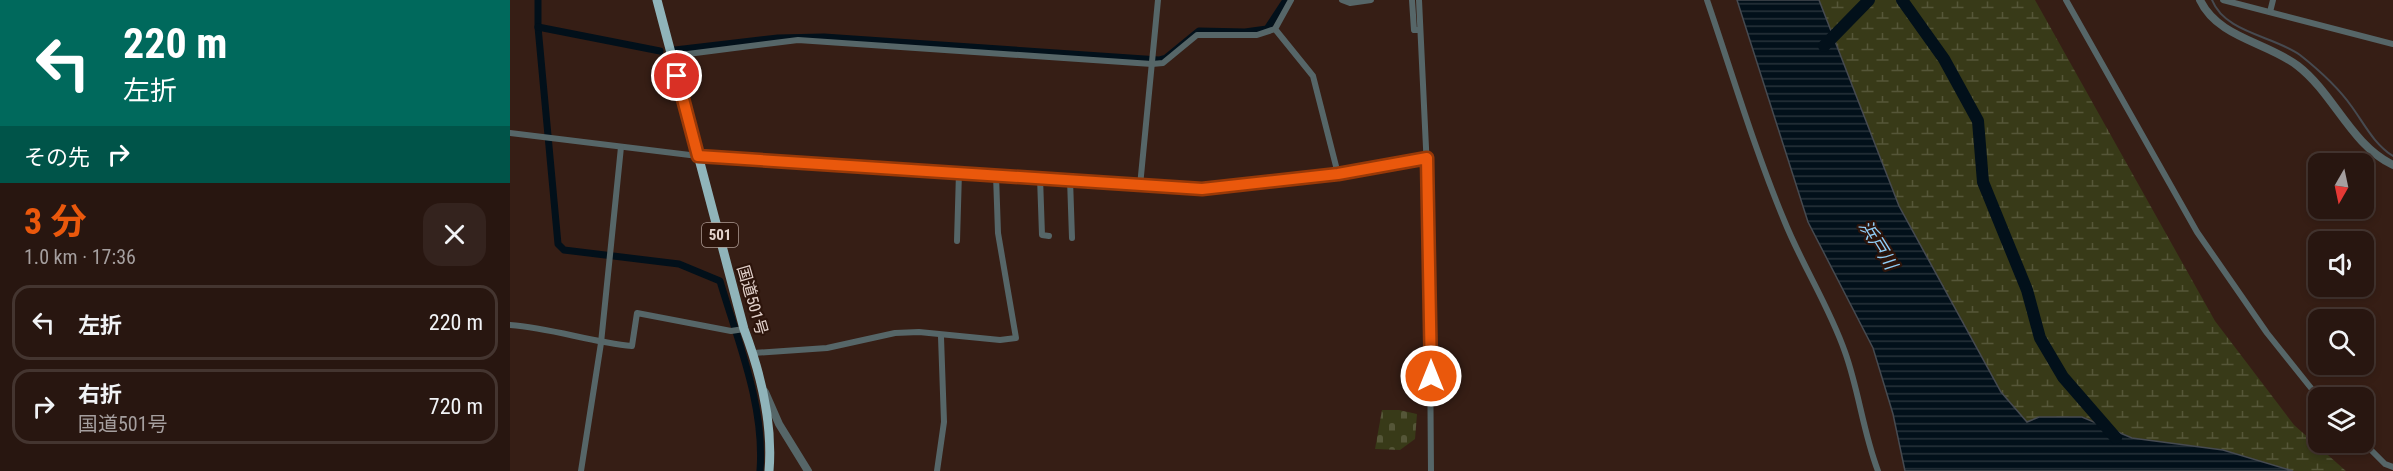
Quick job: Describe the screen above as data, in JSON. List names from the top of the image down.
{
  "streets": {
    "highway": ["501", "国道501号"]
  },
  "water": ["浜戸川"],
  "north": "bottom",
  "page": {
    "turn": ["220 m", "左折"],
    "then": "その先",
    "heading": ["3 分", "1.0 km · 17:36"],
    "list": [
      {
        "name": "左折",
        "value": "220 m"
      },
      {
        "name": "右折",
        "note": "国道501号",
        "value": "720 m"
      }
    ]
  }
}
